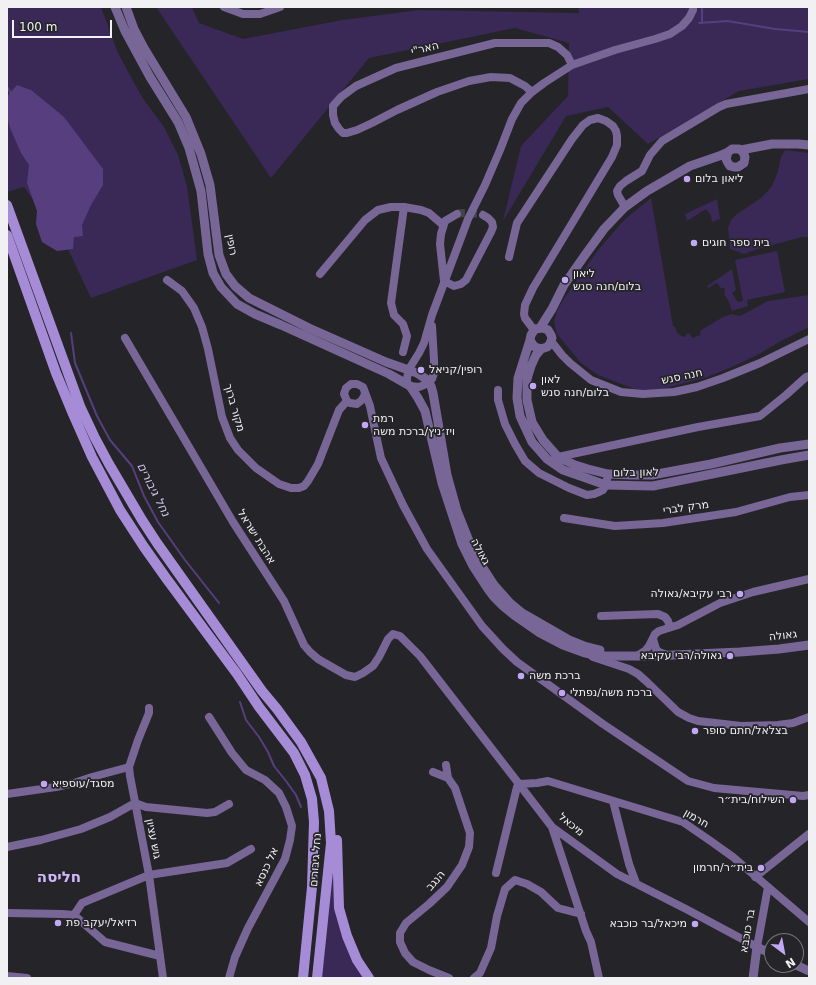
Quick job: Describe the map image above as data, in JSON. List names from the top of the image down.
{
  "streets": {
    "main road": ["נחל גיבורים"],
    "street": [
      "האר\"י",
      "רופין",
      "חנה סנש",
      "מקור ברוך",
      "לאון בלום",
      "מרק לברי",
      "אהבת ישראל",
      "גאולה",
      "חרמון",
      "מיכאל",
      "גוש עציון",
      "אל כנסא",
      "הנגב",
      "בר כוכבא"
    ]
  },
  "crossings": [
    ["רופין", "גאולה"],
    ["חנה סנש", "לאון בלום"],
    ["אהבת ישראל", "מיכאל"],
    ["חרמון", "מיכאל"],
    ["חרמון", "בר כוכבא"],
    ["מיכאל", "בר כוכבא"]
  ],
  "districts": ["חליסה"],
  "water": ["נחל גיבורים"],
  "places": [
    "ליאון בלום",
    "בית ספר חוגים",
    "ליאון בלום/חנה סנש",
    "רופין/קניאל",
    "לאון בלום/חנה סנש",
    "רמת ויז׳ניץ/ברכת משה",
    "רבי עקיבא/גאולה",
    "גאולה/רבי עקיבא",
    "ברכת משה",
    "ברכת משה/נפתלי",
    "בצלאל/חתם סופר",
    "מסגד/עוספיא",
    "השילוח/בית״ר",
    "בית״ר/חרמון",
    "רזיאל/יעקב פת",
    "מיכאל/בר כוכבא"
  ],
  "scale_bar": "100 m",
  "north": "bottom right"
}
